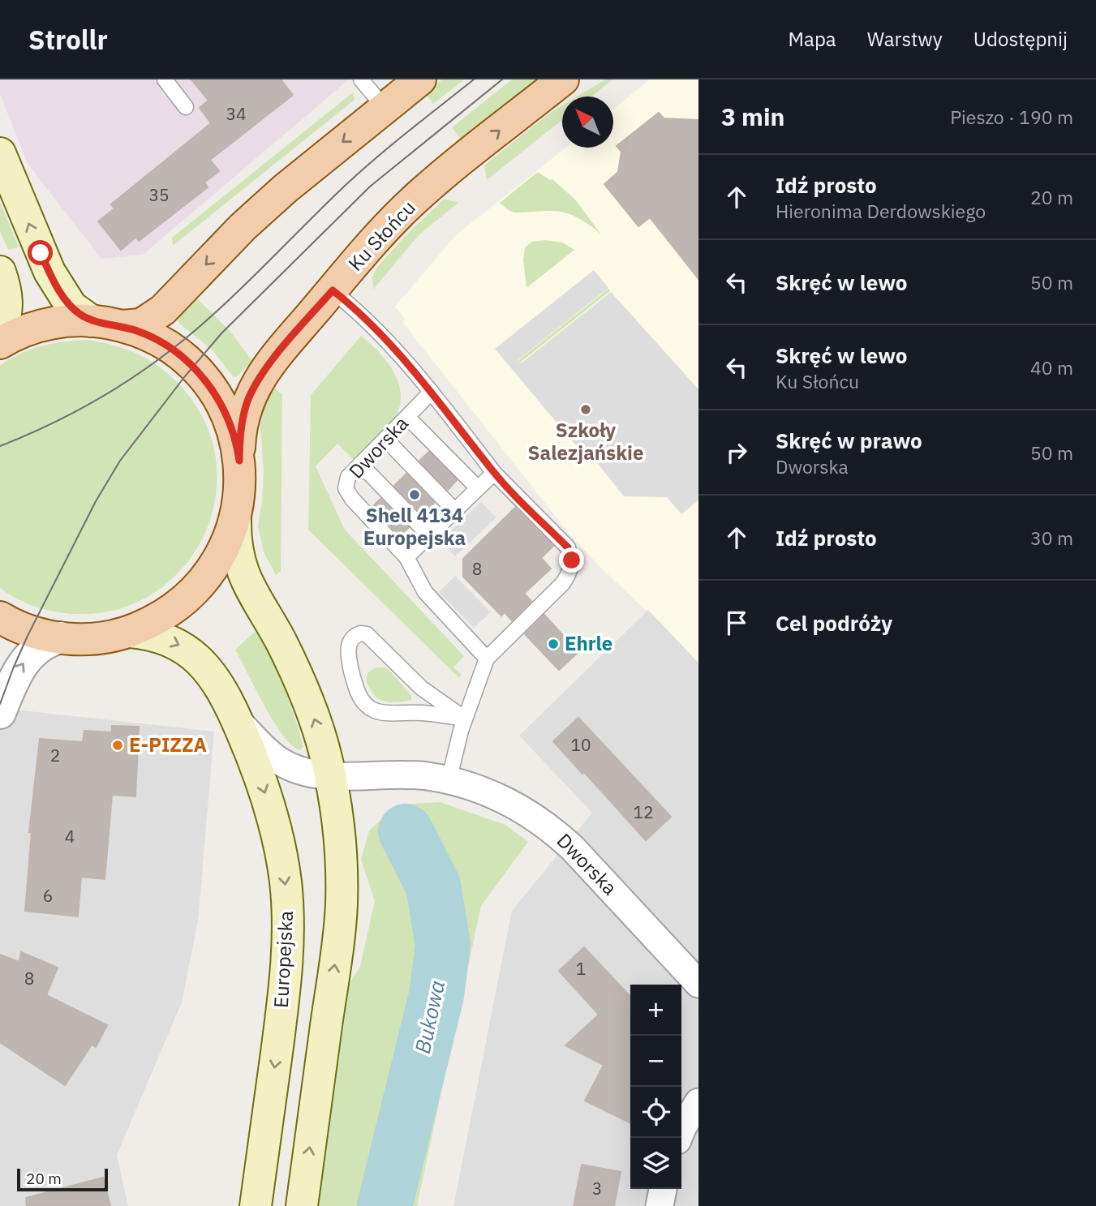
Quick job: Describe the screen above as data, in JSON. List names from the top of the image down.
{
  "streets": {
    "main road": ["Ku Słońcu", "Europejska"],
    "street": ["Dworska"]
  },
  "crossings": [
    ["Dworska", "Europejska"]
  ],
  "water": ["Bukowa"],
  "places": [
    "Szkoły Salezjańskie",
    "Shell 4134 Europejska",
    "Ehrle",
    "E-PIZZA"
  ],
  "house_numbers": [
    "34",
    "35",
    "8",
    "10",
    "2",
    "12",
    "4",
    "6",
    "1",
    "8",
    "3"
  ],
  "scale_bar": "20 m",
  "north": "top left",
  "page": {
    "header": "Strollr",
    "nav": ["Mapa", "Warstwy", "Udostępnij"],
    "heading": ["3 min", "Pieszo · 190 m"],
    "list": [
      ["Idź prosto", "Hieronima Derdowskiego", "20 m"],
      ["Skręć w lewo", "50 m"],
      ["Skręć w lewo", "Ku Słońcu", "40 m"],
      ["Skręć w prawo", "Dworska", "50 m"],
      ["Idź prosto", "30 m"],
      "Cel podróży"
    ],
    "map_buttons": ["+", "−"],
    "scale": "20 m"
  }
}
